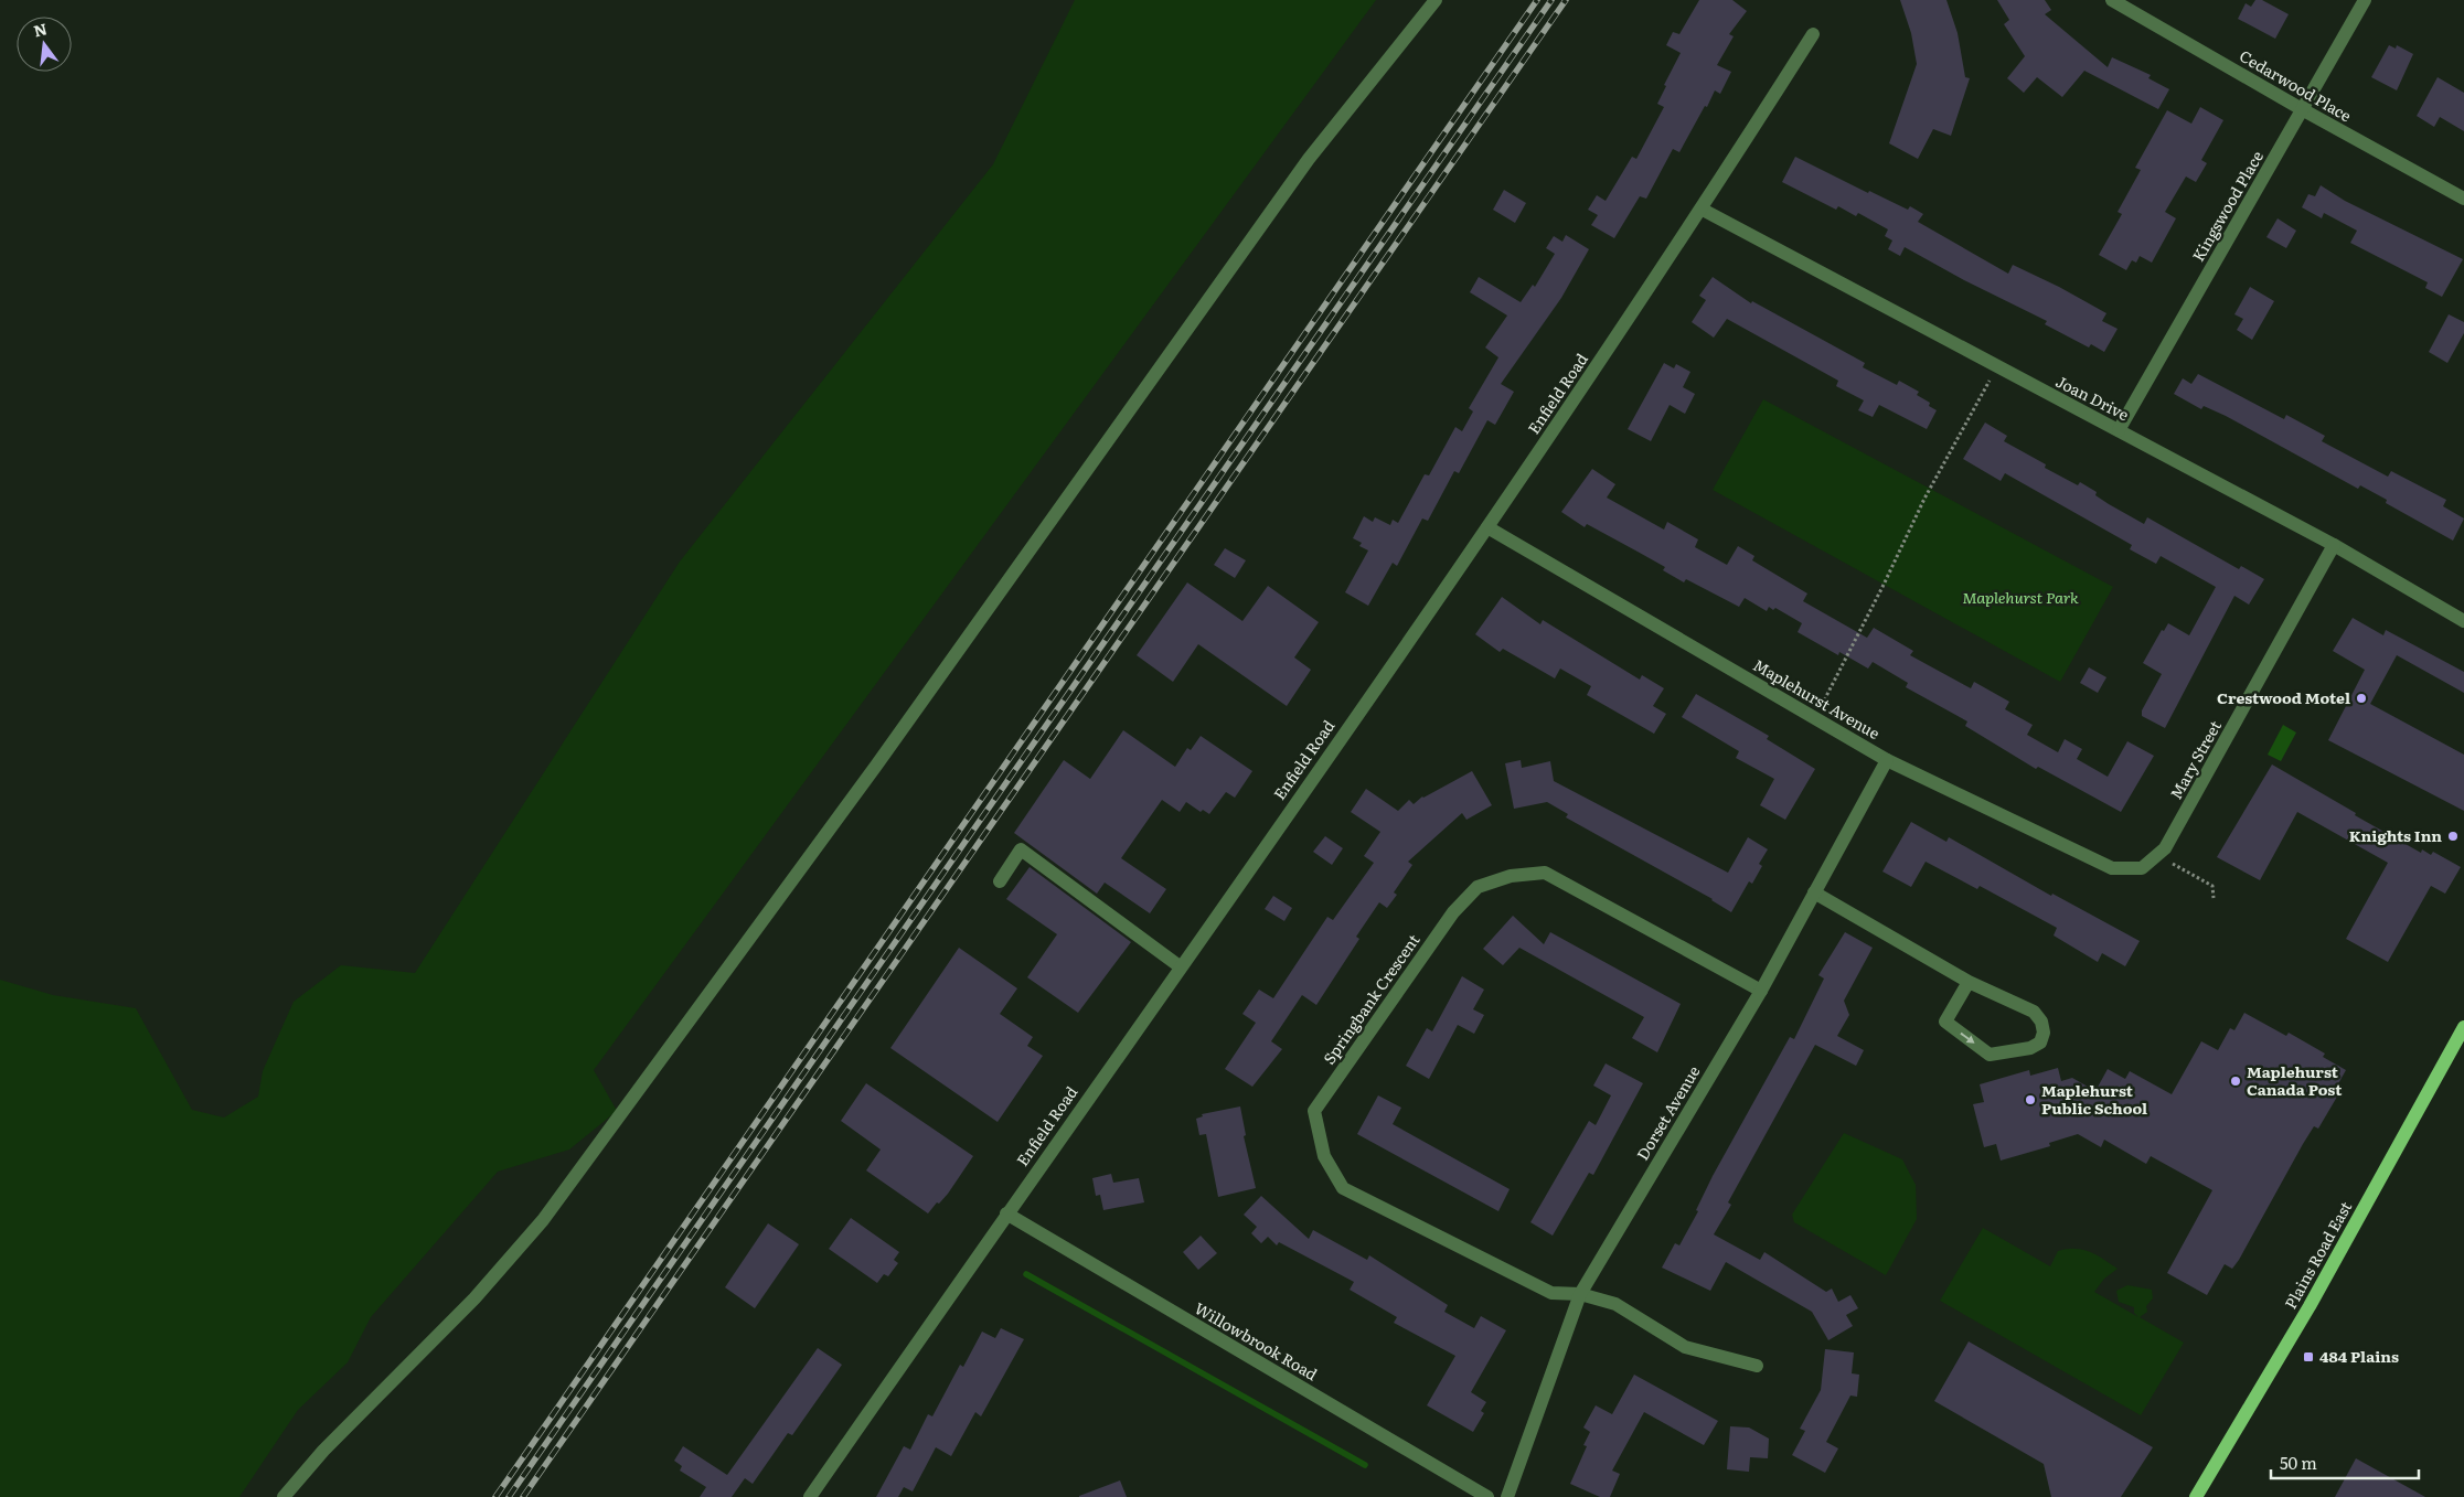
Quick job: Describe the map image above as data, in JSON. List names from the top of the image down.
{
  "streets": {
    "main road": ["Plains Road East"],
    "street": [
      "Cedarwood Place",
      "Kingswood Place",
      "Enfield Road",
      "Joan Drive",
      "Maplehurst Avenue",
      "Mary Street",
      "Springbank Crescent",
      "Dorset Avenue",
      "Willowbrook Road"
    ]
  },
  "crossings": [
    ["Cedarwood Place", "Kingswood Place"],
    ["Kingswood Place", "Joan Drive"],
    ["Enfield Road", "Joan Drive"],
    ["Enfield Road", "Maplehurst Avenue"],
    ["Enfield Road", "Willowbrook Road"],
    ["Joan Drive", "Mary Street"],
    ["Maplehurst Avenue", "Mary Street"],
    ["Maplehurst Avenue", "Dorset Avenue"],
    ["Springbank Crescent", "Dorset Avenue"]
  ],
  "parks": ["Maplehurst Park"],
  "places": {
    "other": [
      "Crestwood Motel",
      "Knights Inn",
      "Maplehurst Canada Post",
      "Maplehurst Public School"
    ],
    "transit": ["484 Plains"]
  },
  "scale_bar": "50 m",
  "north": "top"
}
